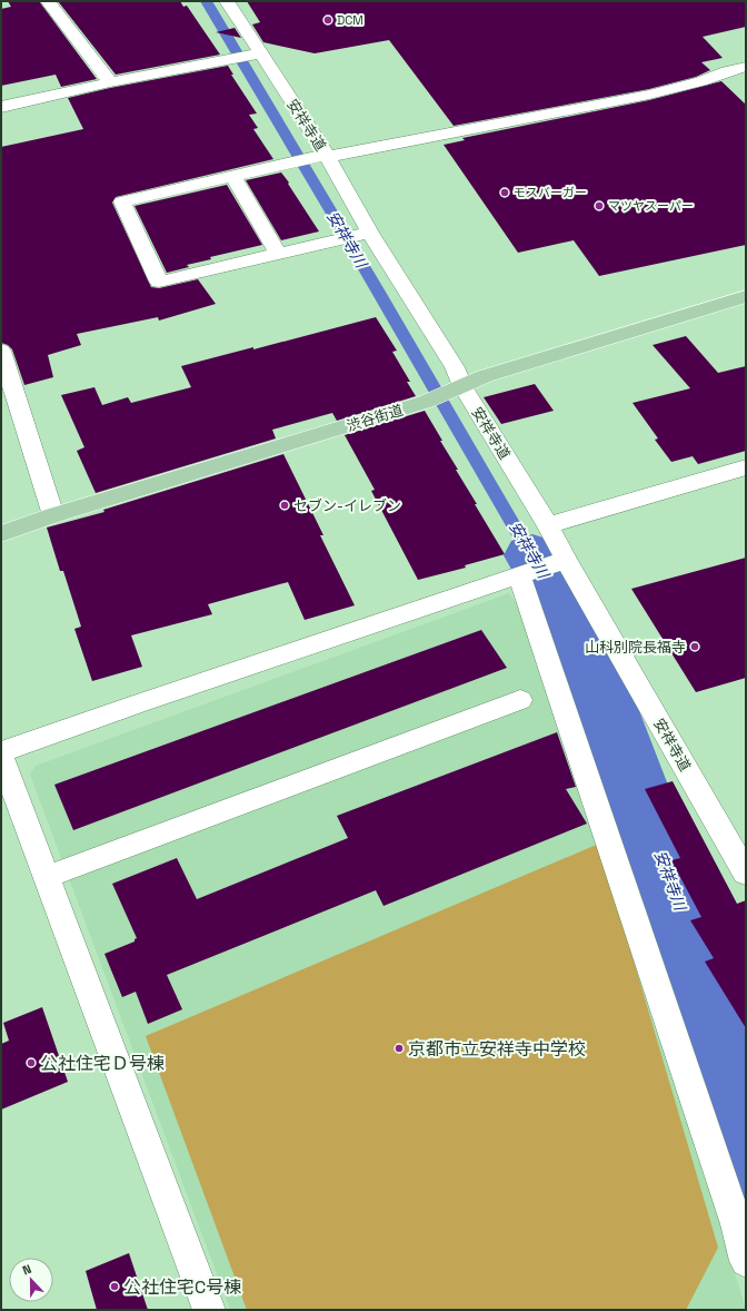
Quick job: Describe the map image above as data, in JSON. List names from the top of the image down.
{
  "streets": {
    "main road": ["渋谷街道"],
    "street": ["安祥寺道"]
  },
  "crossings": [
    ["安祥寺道", "渋谷街道"]
  ],
  "water": ["安祥寺川"],
  "places": [
    "DCM",
    "モスバーガー",
    "マツヤスーパー",
    "セブン-イレブン",
    "山科別院長福寺",
    "京都市立安祥寺中学校",
    "公社住宅Ｄ号棟",
    "公社住宅C号棟"
  ],
  "north": "top"
}
